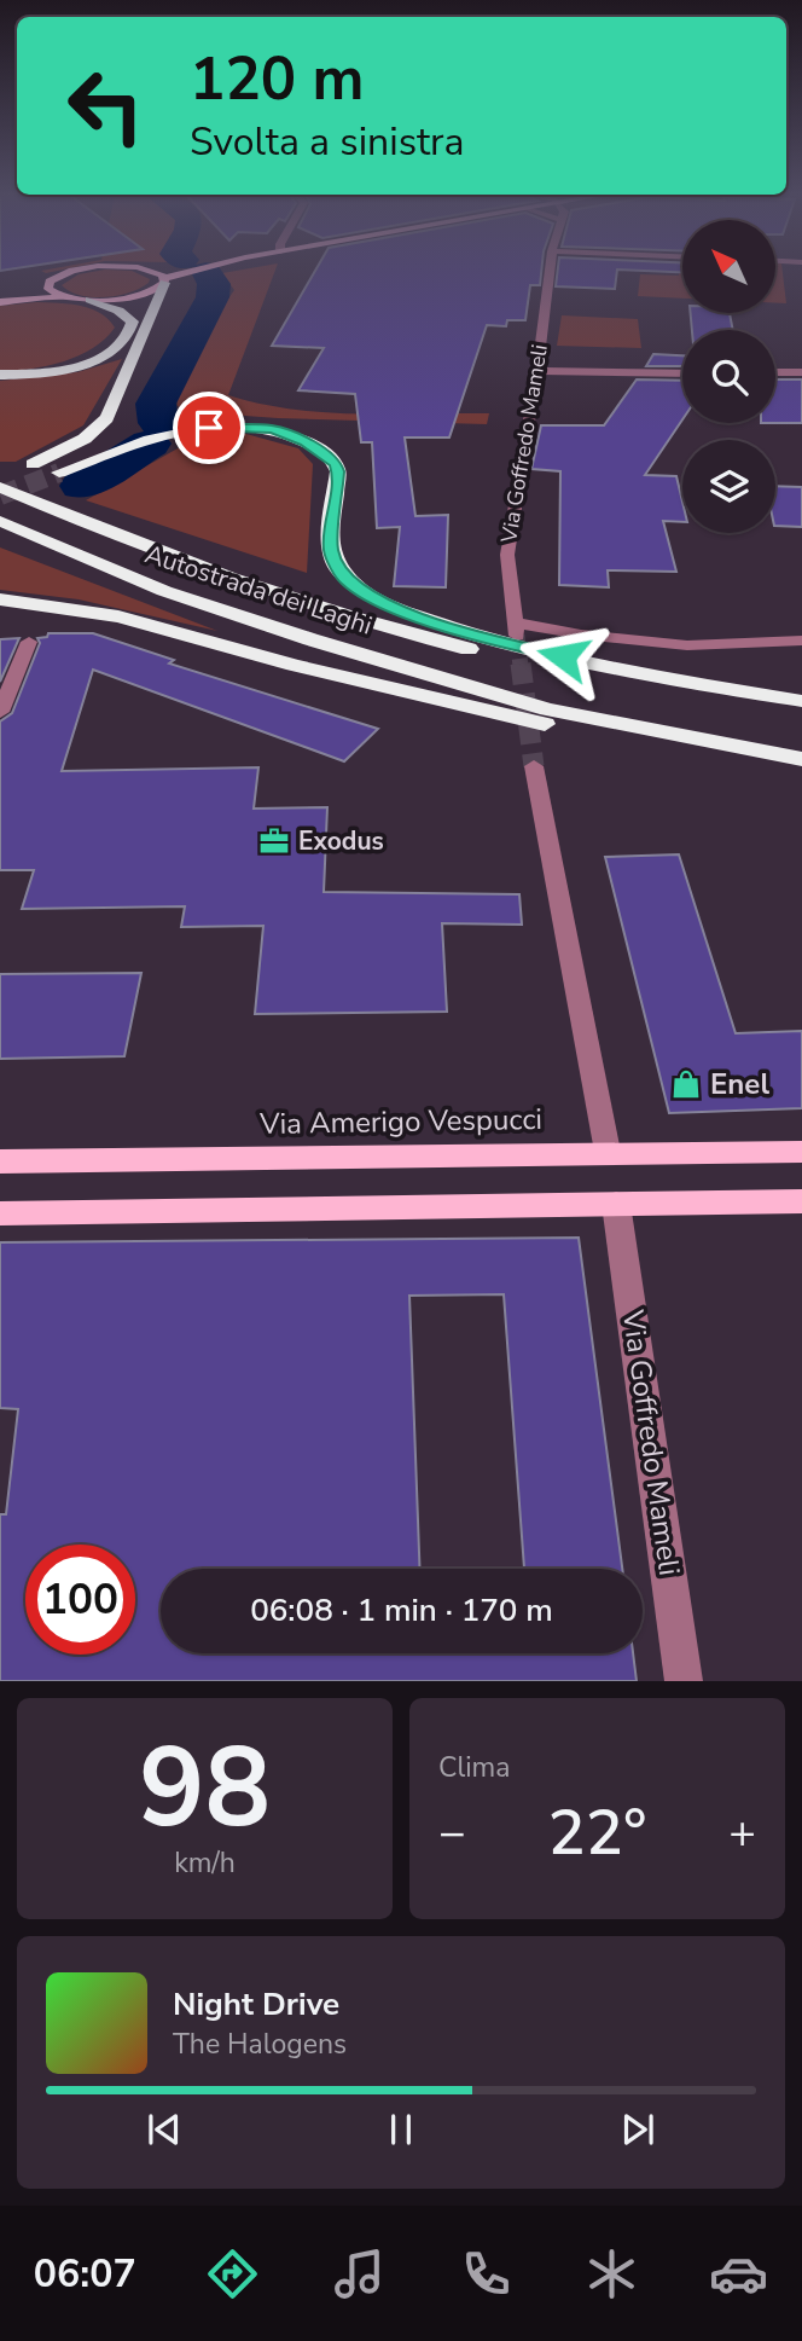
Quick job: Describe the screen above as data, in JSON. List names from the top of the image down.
{
  "streets": {
    "highway": ["Autostrada dei Laghi"],
    "main road": ["Via Amerigo Vespucci"],
    "street": ["Via Goffredo Mameli"]
  },
  "places": {
    "office": ["Exodus"],
    "shop": ["Enel"]
  },
  "north": "top left",
  "page": {
    "turn": ["120 m", "Svolta a sinistra"],
    "limit": "100",
    "trip": "06:08 · 1 min · 170 m",
    "tile": [
      ["98", "km/h"],
      "Clima"
    ],
    "heat": ["−", "22°", "+"],
    "song": ["Night Drive", "The Halogens"],
    "tabs": "06:07"
  }
}
